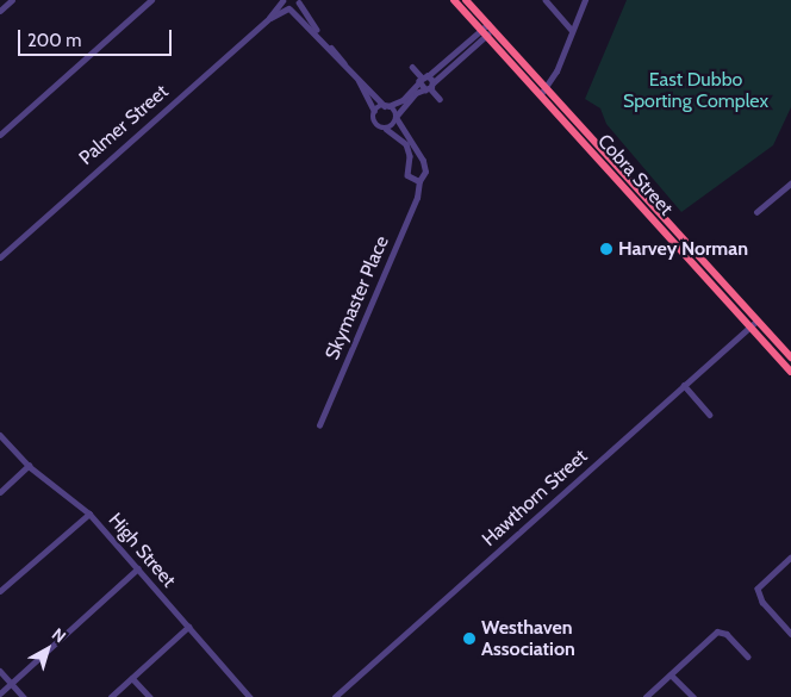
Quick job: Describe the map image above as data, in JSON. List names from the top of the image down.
{
  "streets": {
    "highway": ["Cobra Street"],
    "street": [
      "Palmer Street",
      "Skymaster Place",
      "Hawthorn Street",
      "High Street"
    ]
  },
  "crossings": [
    ["Cobra Street", "Hawthorn Street"]
  ],
  "parks": ["East Dubbo Sporting Complex"],
  "places": ["Harvey Norman", "Westhaven Association"],
  "scale_bar": "200 m",
  "north": "top right"
}
